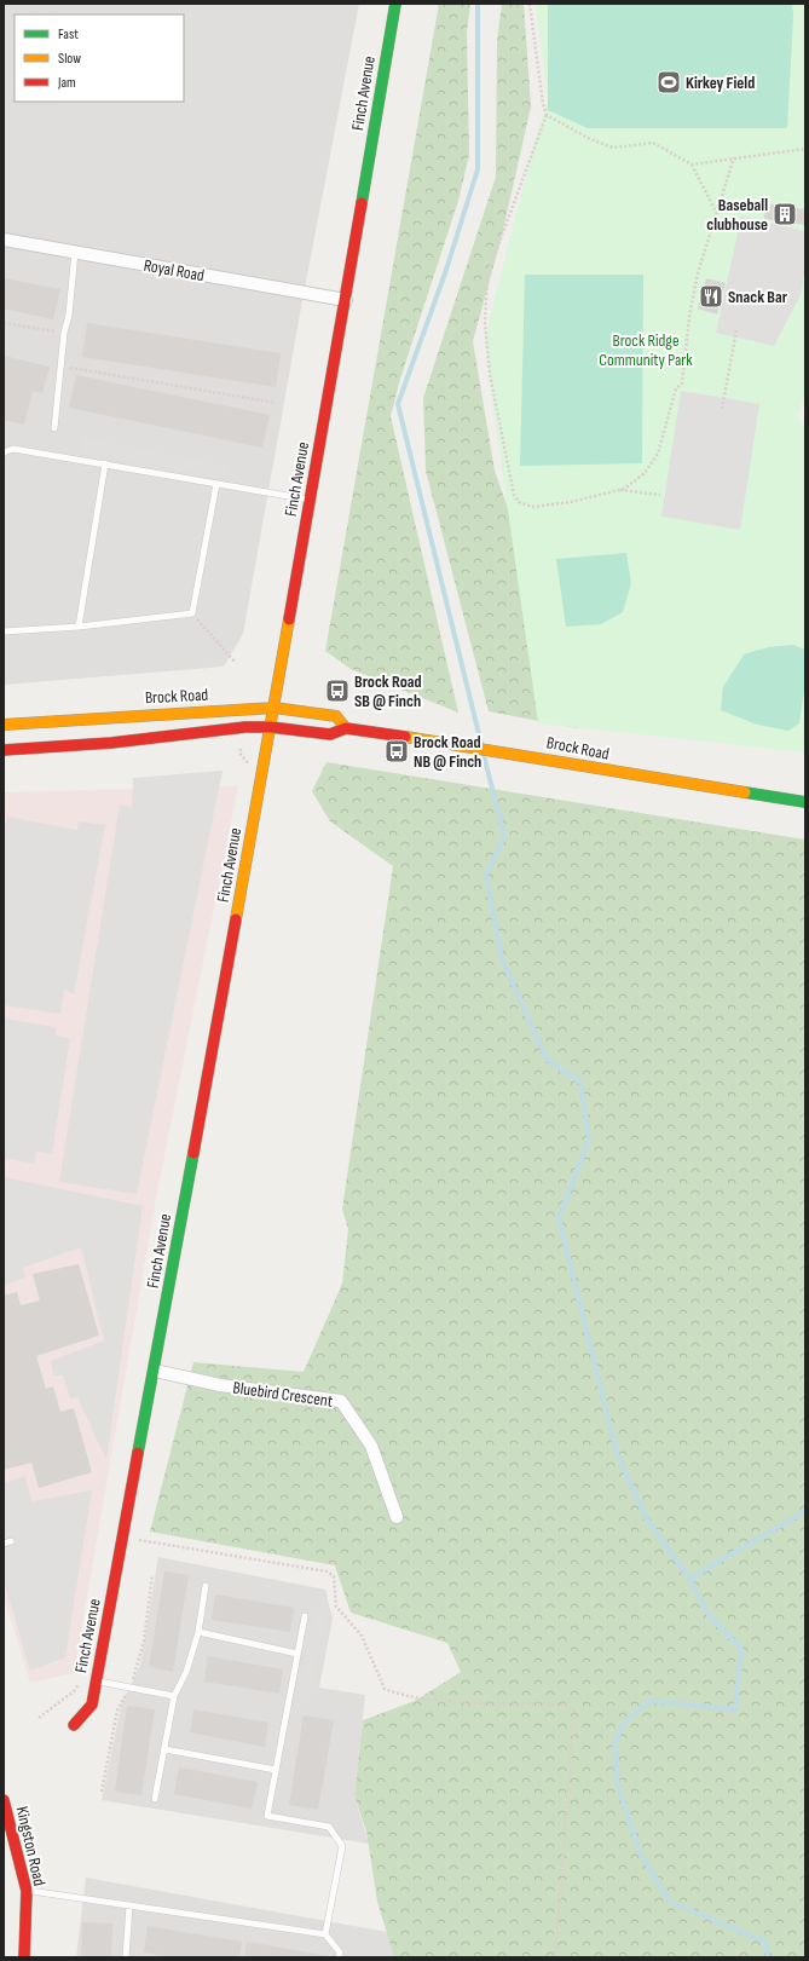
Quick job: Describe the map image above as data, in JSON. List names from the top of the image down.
{
  "streets": {
    "main road": ["Finch Avenue", "Brock Road", "Kingston Road"],
    "street": ["Royal Road", "Bluebird Crescent"]
  },
  "crossings": [
    ["Finch Avenue", "Royal Road"],
    ["Finch Avenue", "Brock Road"],
    ["Finch Avenue", "Bluebird Crescent"]
  ],
  "parks": ["Brock Ridge Community Park"],
  "places": {
    "sports": ["Kirkey Field"],
    "building": ["Baseball clubhouse"],
    "restaurant": ["Snack Bar"],
    "bus stop": ["Brock Road SB @ Finch", "Brock Road NB @ Finch"]
  },
  "legend": ["Fast", "Slow", "Jam"]
}
